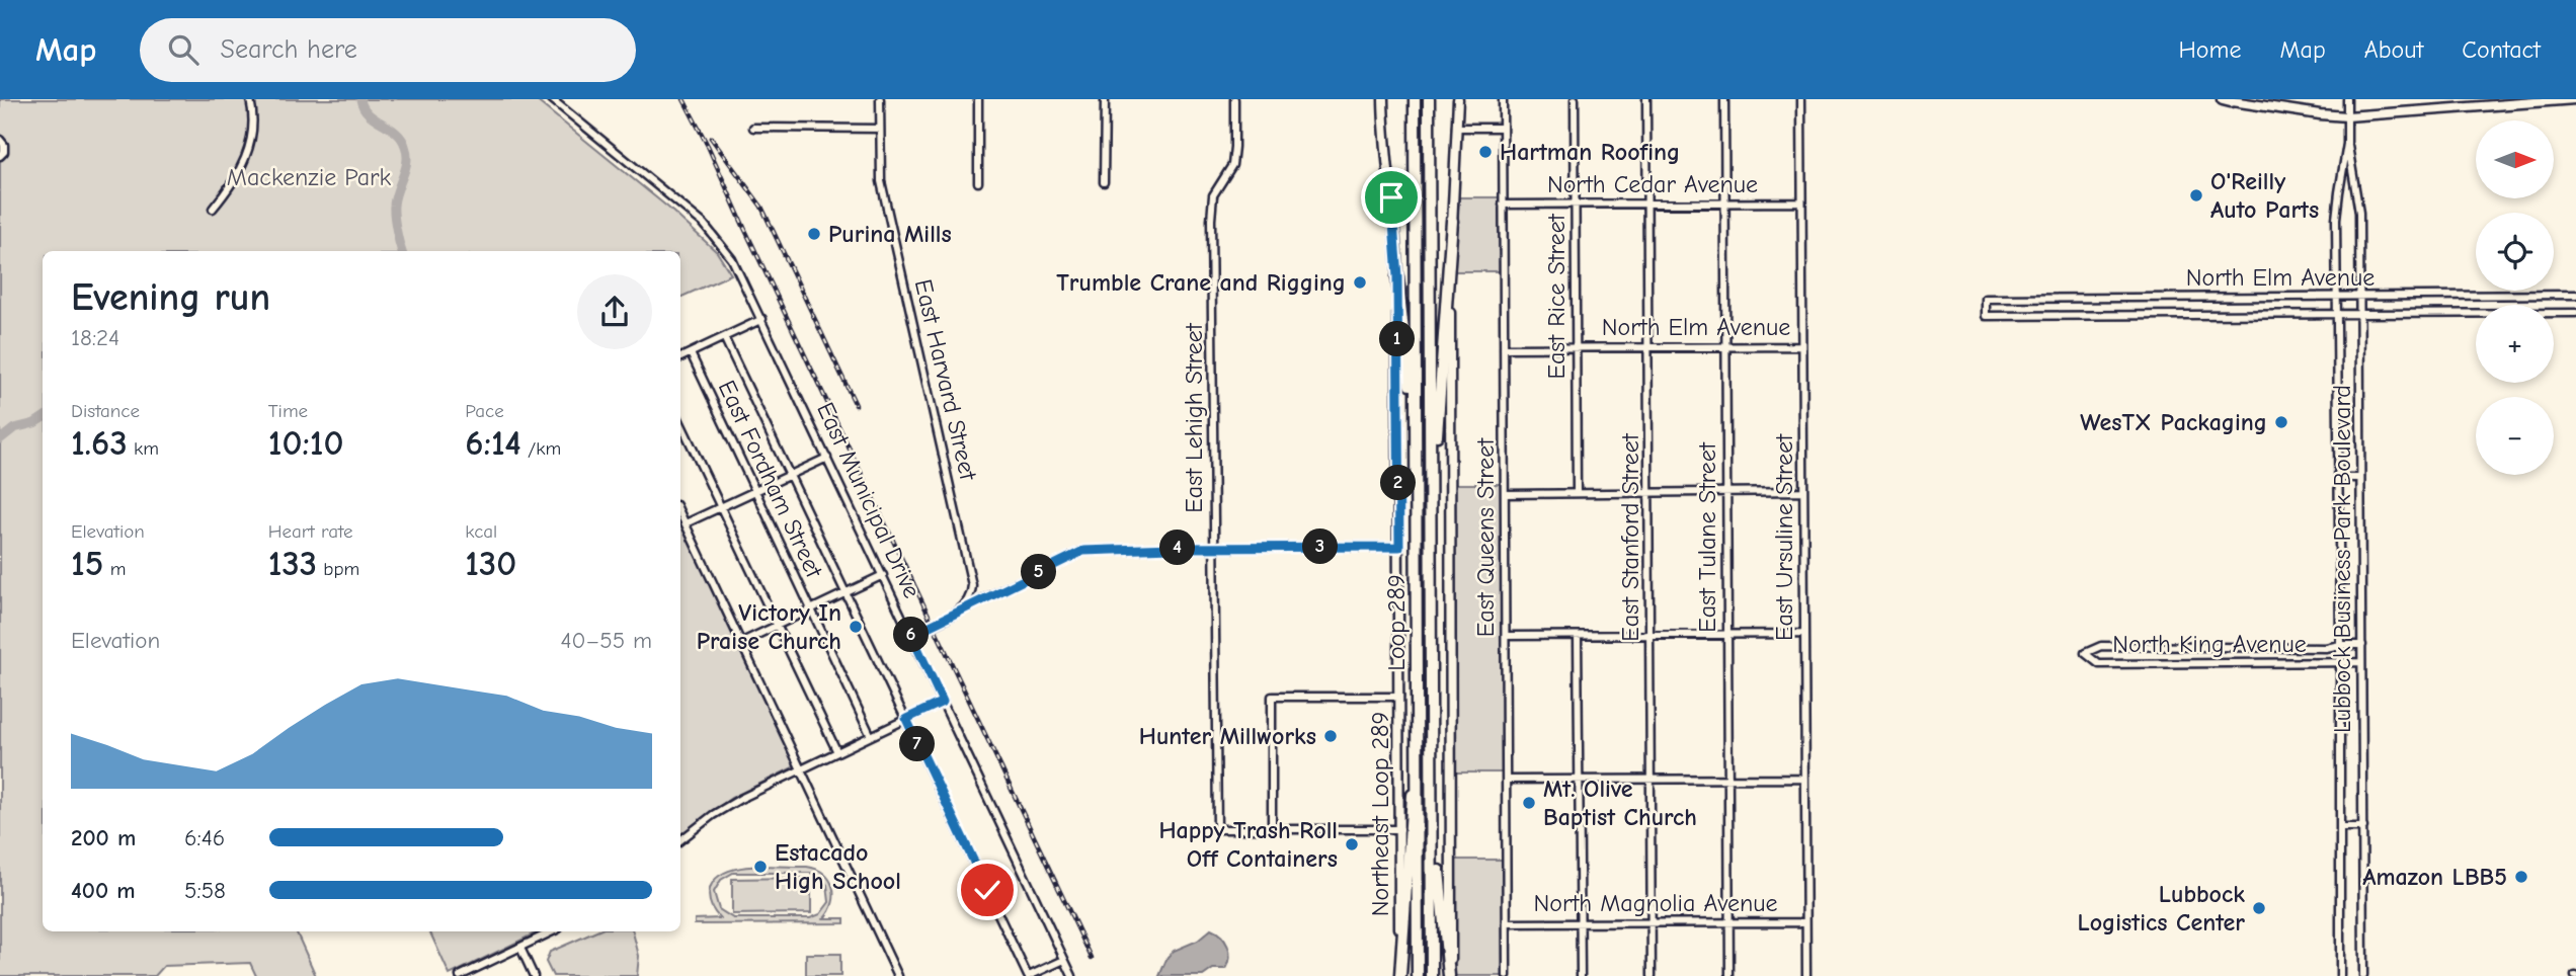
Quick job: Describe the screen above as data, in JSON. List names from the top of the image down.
{
  "streets": {
    "highway": ["Loop 289"],
    "main road": ["Northeast Loop 289"],
    "street": [
      "North Cedar Avenue",
      "North Elm Avenue",
      "East Rice Street",
      "East Harvard Street",
      "East Lehigh Street",
      "East Fordham Street",
      "East Municipal Drive",
      "East Queens Street",
      "East Stanford Street",
      "East Tulane Street",
      "East Ursuline Street",
      "Lubbock Business Park Boulevard",
      "North King Avenue",
      "North Magnolia Avenue"
    ]
  },
  "crossings": [
    ["North Cedar Avenue", "East Rice Street"],
    ["North Cedar Avenue", "East Queens Street"],
    ["North Cedar Avenue", "East Stanford Street"],
    ["North Cedar Avenue", "East Tulane Street"],
    ["North Cedar Avenue", "East Ursuline Street"],
    ["North Elm Avenue", "East Rice Street"],
    ["North Elm Avenue", "East Queens Street"],
    ["North Elm Avenue", "East Stanford Street"],
    ["North Elm Avenue", "East Tulane Street"],
    ["North Elm Avenue", "East Ursuline Street"],
    ["North Elm Avenue", "Lubbock Business Park Boulevard"],
    ["East Queens Street", "North Magnolia Avenue"],
    ["East Stanford Street", "North Magnolia Avenue"],
    ["East Tulane Street", "North Magnolia Avenue"],
    ["East Ursuline Street", "North Magnolia Avenue"],
    ["Lubbock Business Park Boulevard", "North King Avenue"]
  ],
  "parks": ["Mackenzie Park"],
  "places": [
    "Hartman Roofing",
    "O'Reilly Auto Parts",
    "Purina Mills",
    "Trumble Crane and Rigging",
    "WesTX Packaging",
    "Victory In Praise Church",
    "Hunter Millworks",
    "Mt. Olive Baptist Church",
    "Happy Trash Roll Off Containers",
    "Estacado High School",
    "Amazon LBB5",
    "Lubbock Logistics Center"
  ],
  "north": "right",
  "page": {
    "header": "Map",
    "search": "Search here",
    "nav": [
      "Home",
      "Map",
      "About",
      "Contact"
    ],
    "map_buttons": ["+", "−"],
    "heading": ["Evening run", "18:24"],
    "pins": [
      "1",
      "2",
      "3",
      "4",
      "5",
      "6",
      "7"
    ],
    "stats": [
      ["Distance", "1.63 km"],
      ["Time", "10:10"],
      ["Pace", "6:14 /km"],
      ["Elevation", "15 m"],
      ["Heart rate", "133 bpm"],
      ["kcal", "130"]
    ],
    "chart": ["Elevation", "40–55 m"],
    "list": [
      {
        "name": "200 m",
        "note": "6:46"
      },
      {
        "name": "400 m",
        "note": "5:58"
      }
    ]
  }
}
